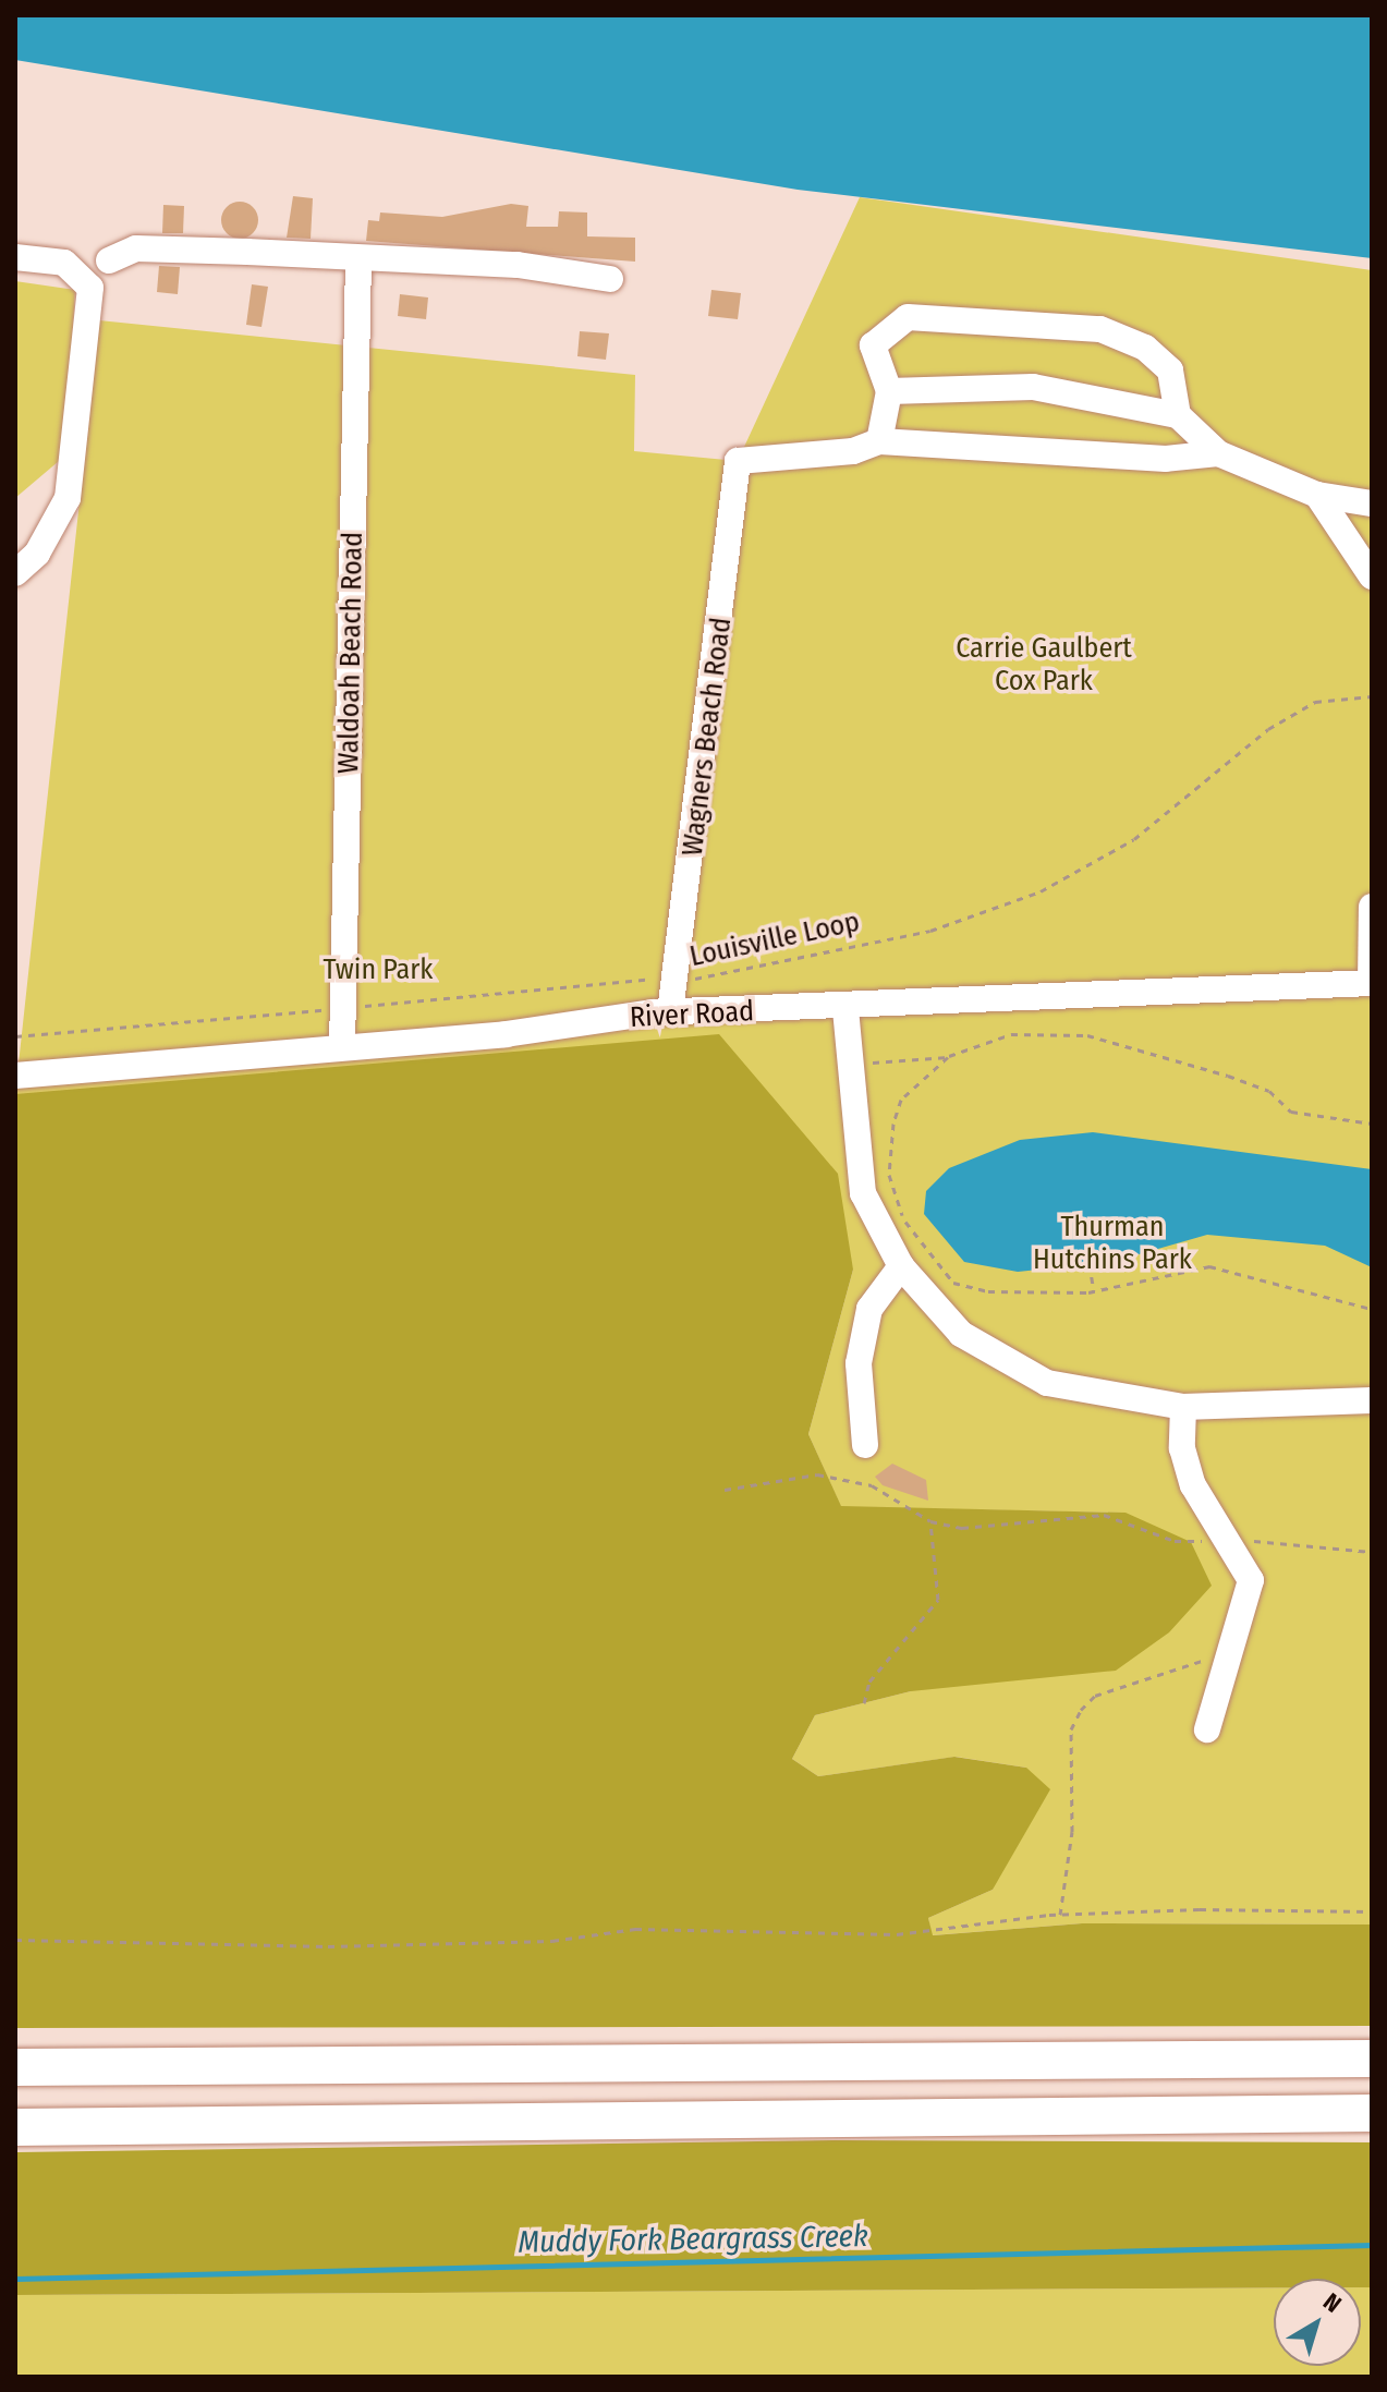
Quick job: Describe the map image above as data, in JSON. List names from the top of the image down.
{
  "streets": {
    "street": ["Waldoah Beach Road", "Wagners Beach Road", "River Road"],
    "path": ["Louisville Loop"]
  },
  "crossings": [
    ["Waldoah Beach Road", "Louisville Loop"],
    ["Waldoah Beach Road", "River Road"],
    ["Wagners Beach Road", "Louisville Loop"],
    ["Wagners Beach Road", "River Road"]
  ],
  "water": ["Muddy Fork Beargrass Creek"],
  "parks": ["Carrie Gaulbert Cox Park", "Twin Park", "Thurman Hutchins Park"],
  "north": "top right"
}
